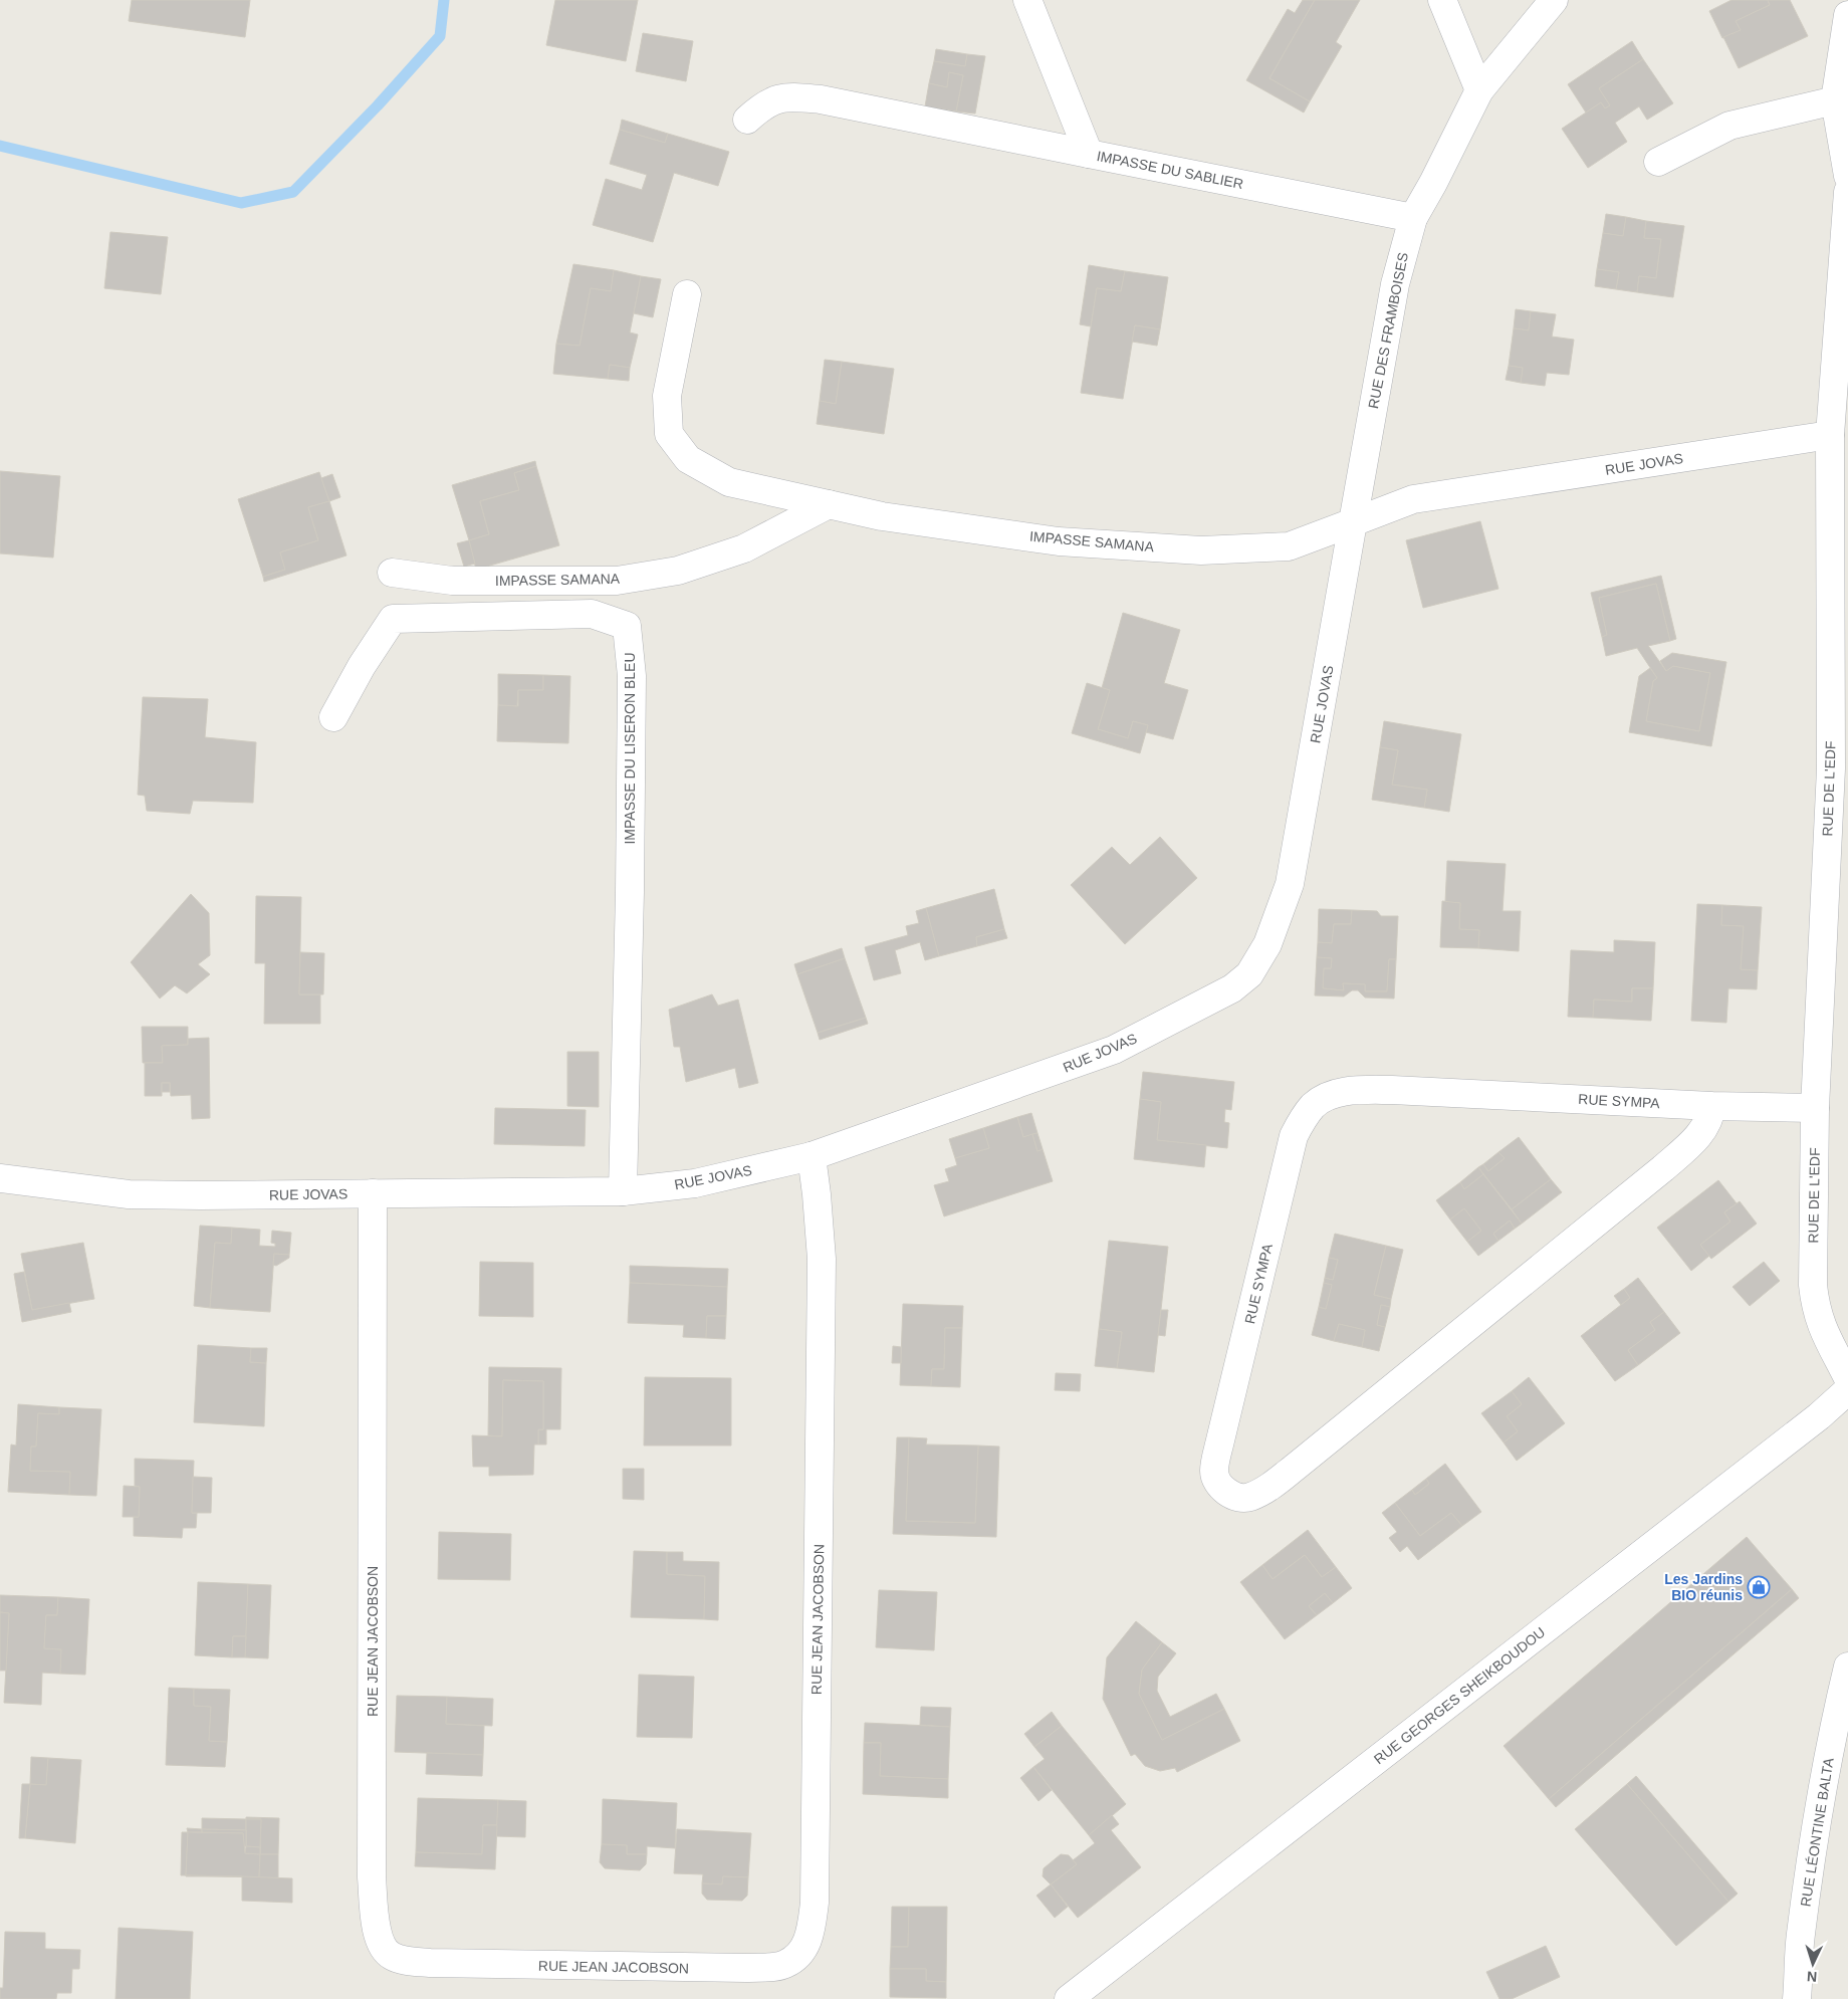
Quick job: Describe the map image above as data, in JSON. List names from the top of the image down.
{
  "streets": {
    "street": [
      "IMPASSE DU SABLIER",
      "RUE DES FRAMBOISES",
      "RUE JOVAS",
      "IMPASSE SAMANA",
      "IMPASSE DU LISERON BLEU",
      "RUE DE L'EDF",
      "RUE SYMPA",
      "RUE JEAN JACOBSON",
      "RUE GEORGES SHEIKBOUDOU",
      "RUE LÉONTINE BALTA"
    ]
  },
  "crossings": [
    ["IMPASSE DU SABLIER", "RUE DES FRAMBOISES"],
    ["RUE DES FRAMBOISES", "RUE JOVAS"],
    ["RUE DES FRAMBOISES", "IMPASSE SAMANA"],
    ["RUE JOVAS", "IMPASSE SAMANA"],
    ["RUE JOVAS", "IMPASSE DU LISERON BLEU"],
    ["RUE JOVAS", "RUE DE L'EDF"],
    ["RUE JOVAS", "RUE JEAN JACOBSON"],
    ["RUE DE L'EDF", "RUE SYMPA"]
  ],
  "places": {
    "shop": ["Les Jardins BIO réunis"]
  },
  "north": "bottom"
}
